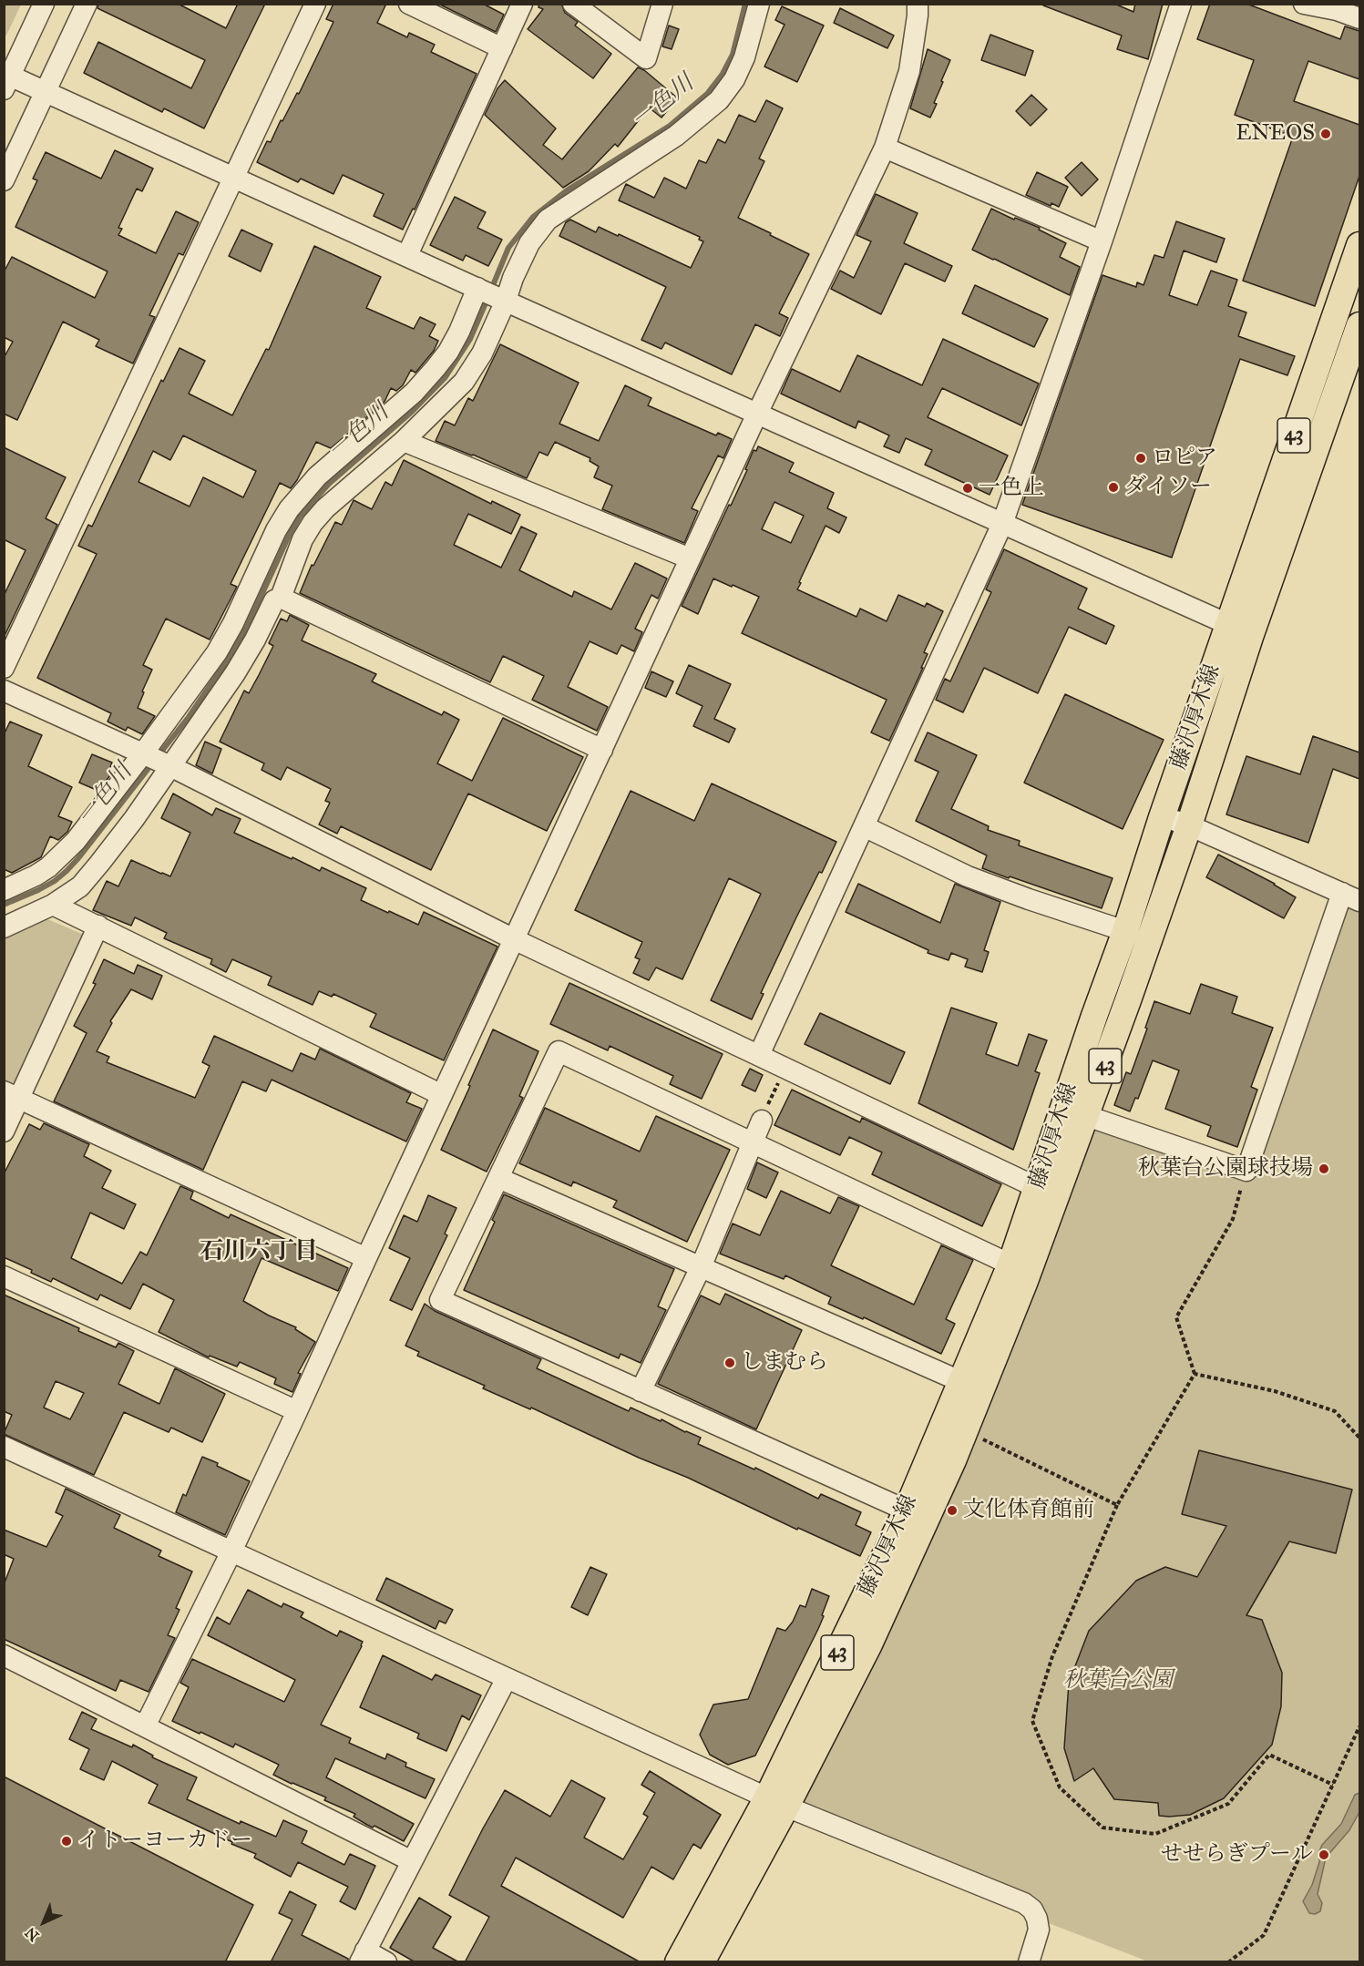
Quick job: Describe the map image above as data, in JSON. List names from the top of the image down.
{
  "streets": {
    "main road": ["43", "藤沢厚木線"]
  },
  "districts": ["石川六丁目"],
  "water": ["一色川"],
  "parks": ["秋葉台公園"],
  "places": [
    "ENEOS",
    "ロピア",
    "ダイソー",
    "一色上",
    "秋葉台公園球技場",
    "しまむら",
    "文化体育館前",
    "イトーヨーカドー",
    "せせらぎプール"
  ],
  "north": "bottom left"
}
